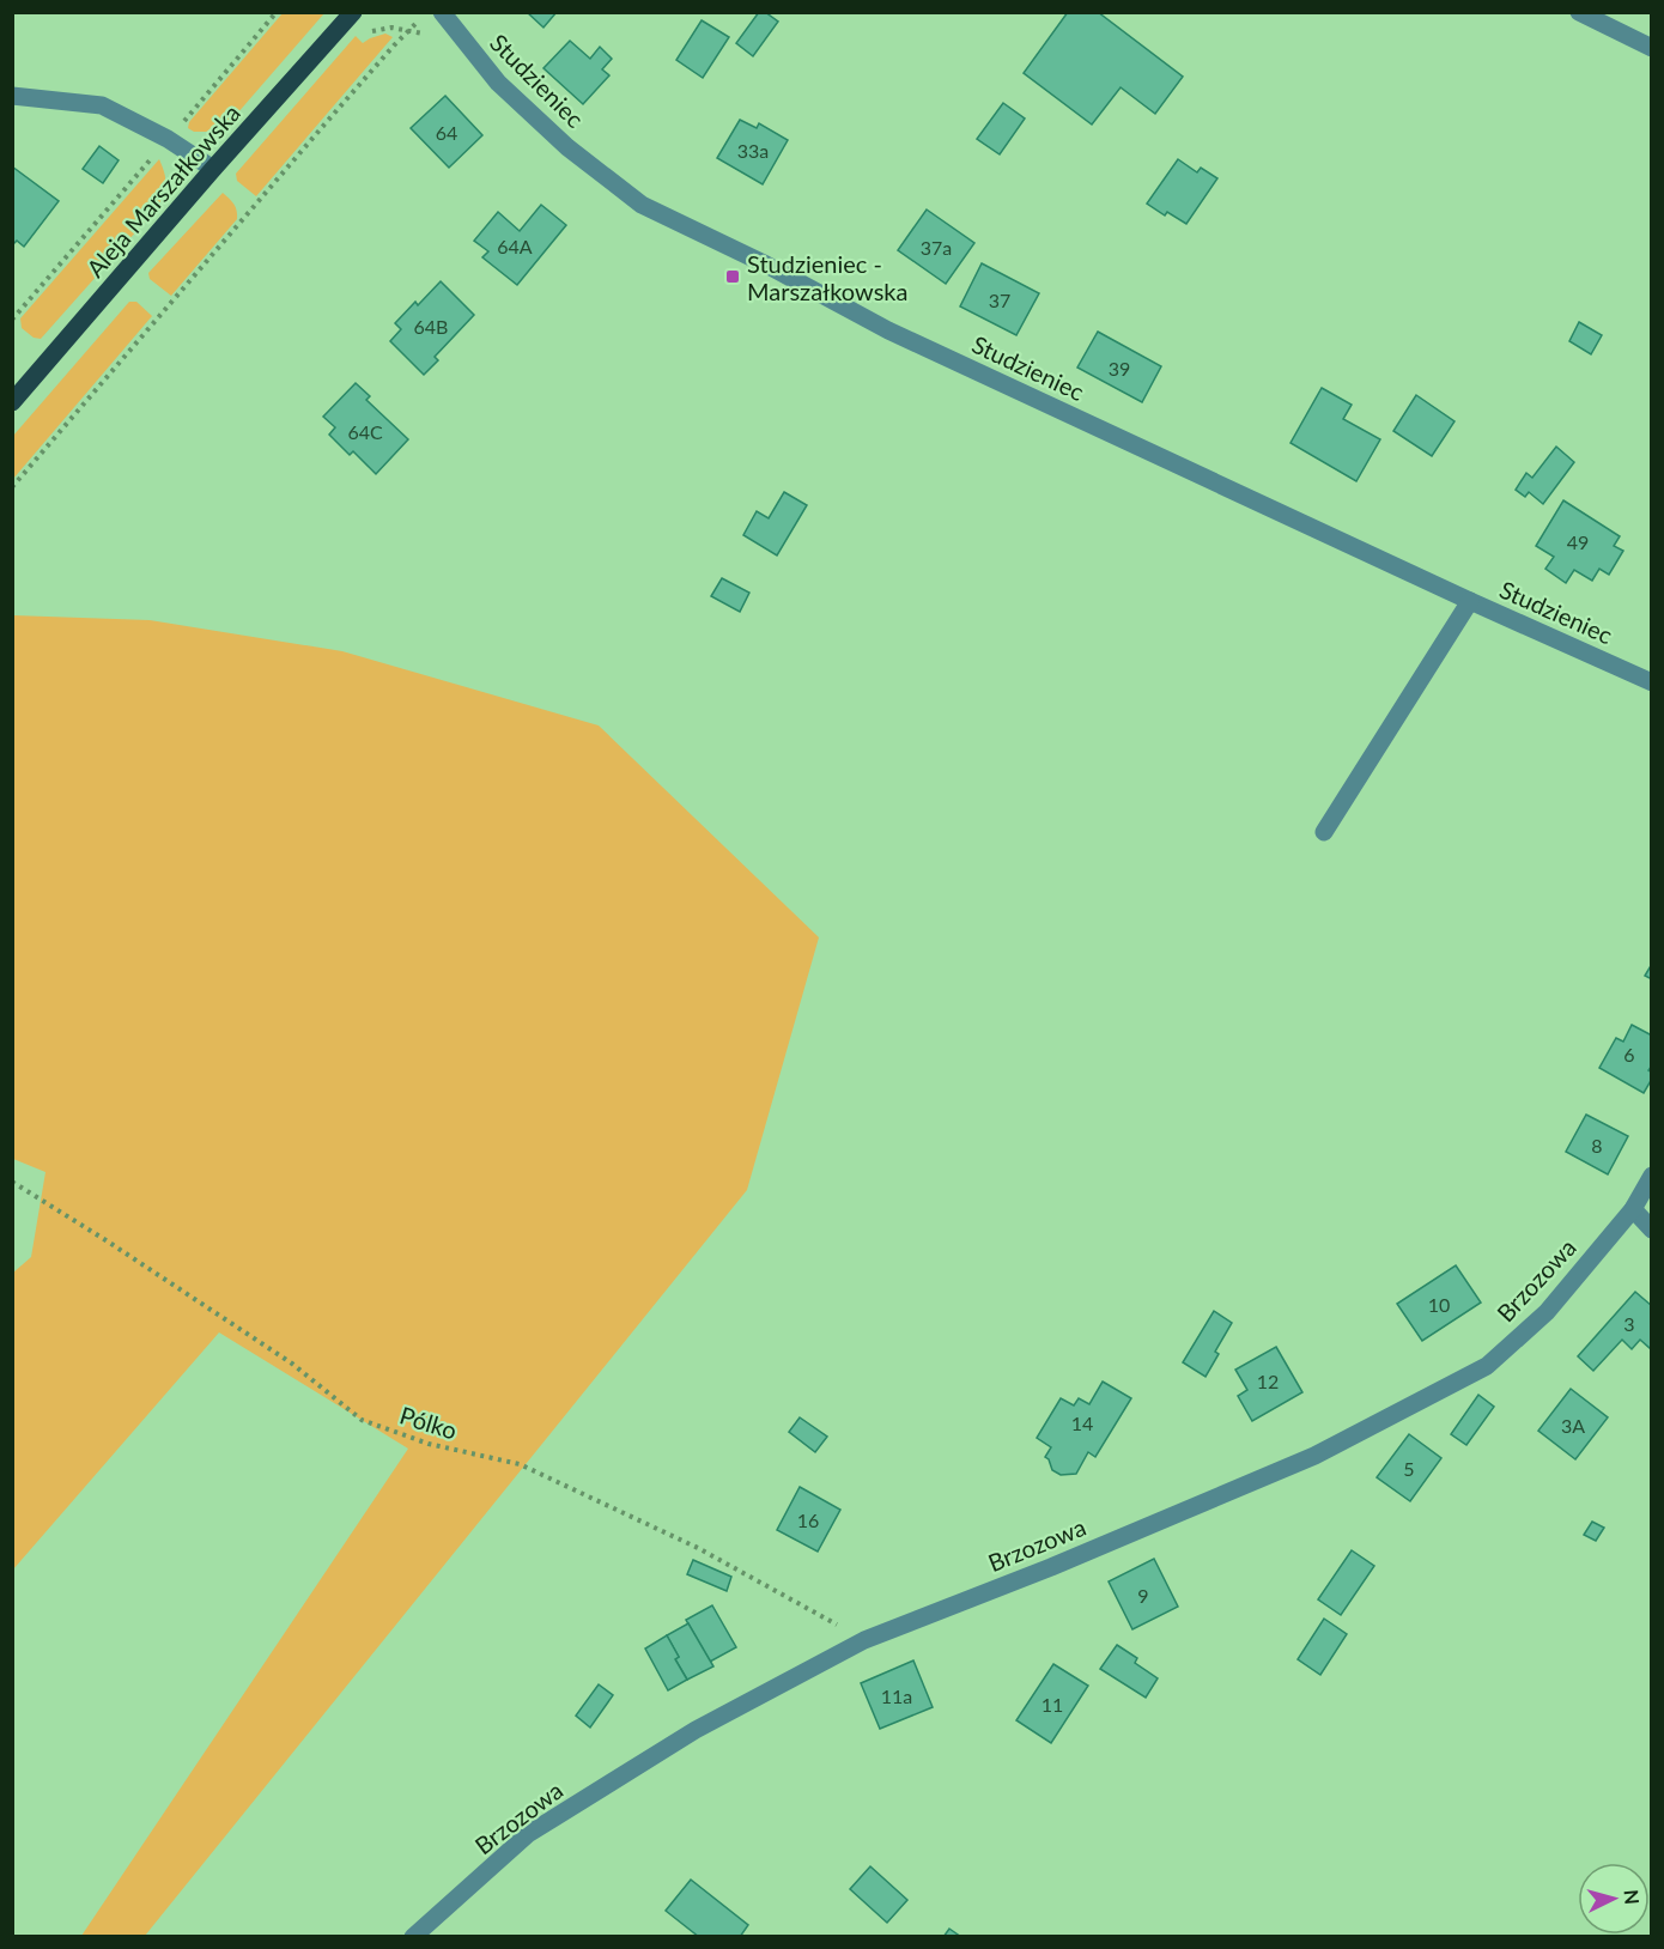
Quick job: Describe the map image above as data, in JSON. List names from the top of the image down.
{
  "streets": {
    "main road": ["Aleja Marszałkowska"],
    "street": ["Studzieniec", "Brzozowa"],
    "path": ["Pólko"]
  },
  "crossings": [
    ["Brzozowa", "Pólko"]
  ],
  "places": {
    "transit": ["Studzieniec - Marszałkowska"]
  },
  "house_numbers": [
    "64",
    "33a",
    "64A",
    "37a",
    "37",
    "64B",
    "39",
    "64C",
    "49",
    "6",
    "8",
    "10",
    "3",
    "12",
    "14",
    "3A",
    "5",
    "16",
    "9",
    "11a",
    "11"
  ],
  "north": "right"
}
